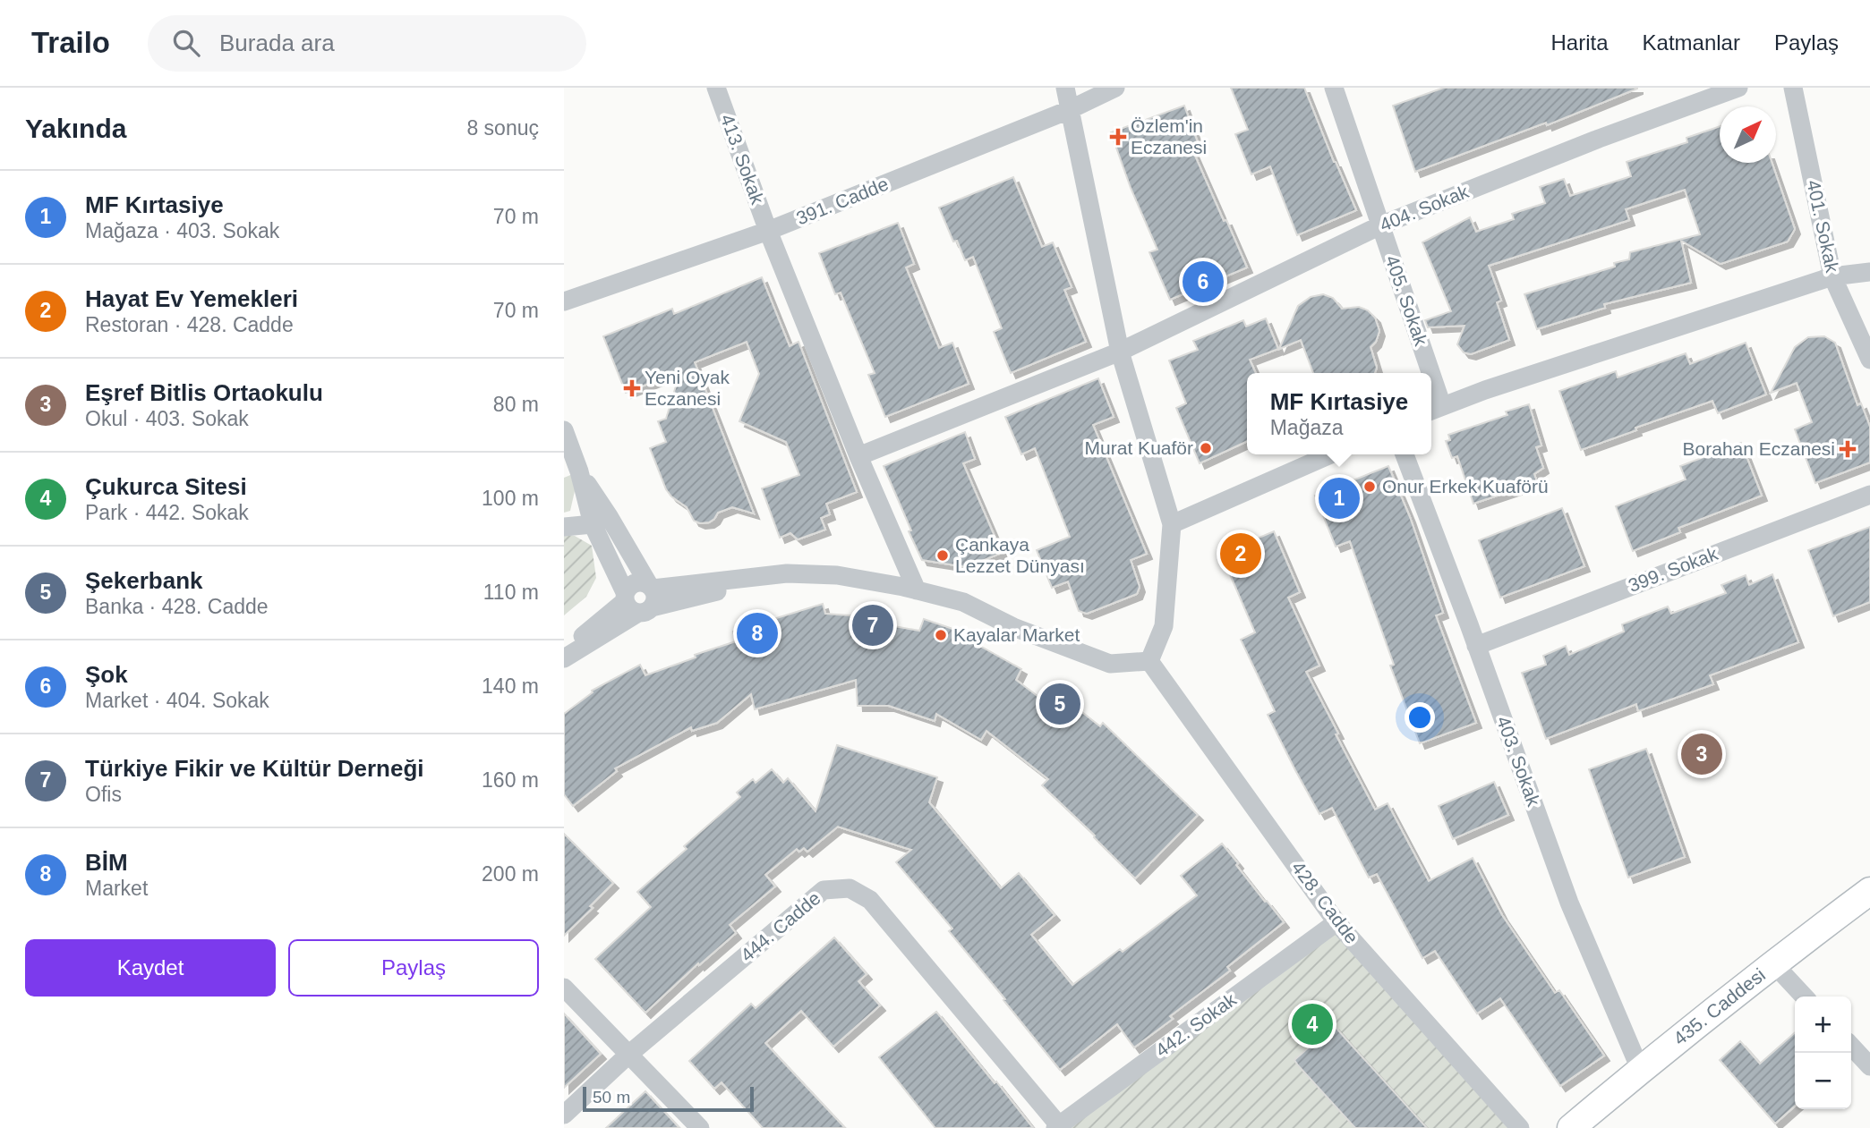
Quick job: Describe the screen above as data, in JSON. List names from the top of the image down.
{
  "streets": {
    "street": [
      "413. Sokak",
      "391. Cadde",
      "404. Sokak",
      "401. Sokak",
      "405. Sokak",
      "399. Sokak",
      "403. Sokak",
      "428. Cadde",
      "444. Cadde",
      "435. Caddesi",
      "442. Sokak"
    ]
  },
  "crossings": [
    ["413. Sokak", "391. Cadde"],
    ["413. Sokak", "404. Sokak"],
    ["404. Sokak", "405. Sokak"],
    ["399. Sokak", "403. Sokak"],
    ["403. Sokak", "435. Caddesi"],
    ["428. Cadde", "442. Sokak"],
    ["444. Cadde", "442. Sokak"]
  ],
  "places": {
    "health": ["Özlem'in Eczanesi", "Yeni Oyak Eczanesi", "Borahan Eczanesi"],
    "other": [
      "Murat Kuaför",
      "Onur Erkek Kuaförü",
      "Çankaya Lezzet Dünyası",
      "Kayalar Market"
    ]
  },
  "scale_bar": "50 m",
  "north": "top right",
  "page": {
    "header": "Trailo",
    "search": "Burada ara",
    "nav": ["Harita", "Katmanlar", "Paylaş"],
    "heading": ["Yakında", "8 sonuç"],
    "list": [
      {
        "mark": "1",
        "name": "MF Kırtasiye",
        "note": "Mağaza · 403. Sokak",
        "value": "70 m"
      },
      {
        "mark": "2",
        "name": "Hayat Ev Yemekleri",
        "note": "Restoran · 428. Cadde",
        "value": "70 m"
      },
      {
        "mark": "3",
        "name": "Eşref Bitlis Ortaokulu",
        "note": "Okul · 403. Sokak",
        "value": "80 m"
      },
      {
        "mark": "4",
        "name": "Çukurca Sitesi",
        "note": "Park · 442. Sokak",
        "value": "100 m"
      },
      {
        "mark": "5",
        "name": "Şekerbank",
        "note": "Banka · 428. Cadde",
        "value": "110 m"
      },
      {
        "mark": "6",
        "name": "Şok",
        "note": "Market · 404. Sokak",
        "value": "140 m"
      },
      {
        "mark": "7",
        "name": "Türkiye Fikir ve Kültür Derneği",
        "note": "Ofis",
        "value": "160 m"
      },
      {
        "mark": "8",
        "name": "BİM",
        "note": "Market",
        "value": "200 m"
      }
    ],
    "pins": [
      "6",
      "1",
      "2",
      "7",
      "8",
      "5",
      "3",
      "4"
    ],
    "popup": ["MF Kırtasiye", "Mağaza"],
    "buttons": ["Kaydet", "Paylaş"],
    "map_buttons": ["+", "−"],
    "scale": "50 m"
  }
}
